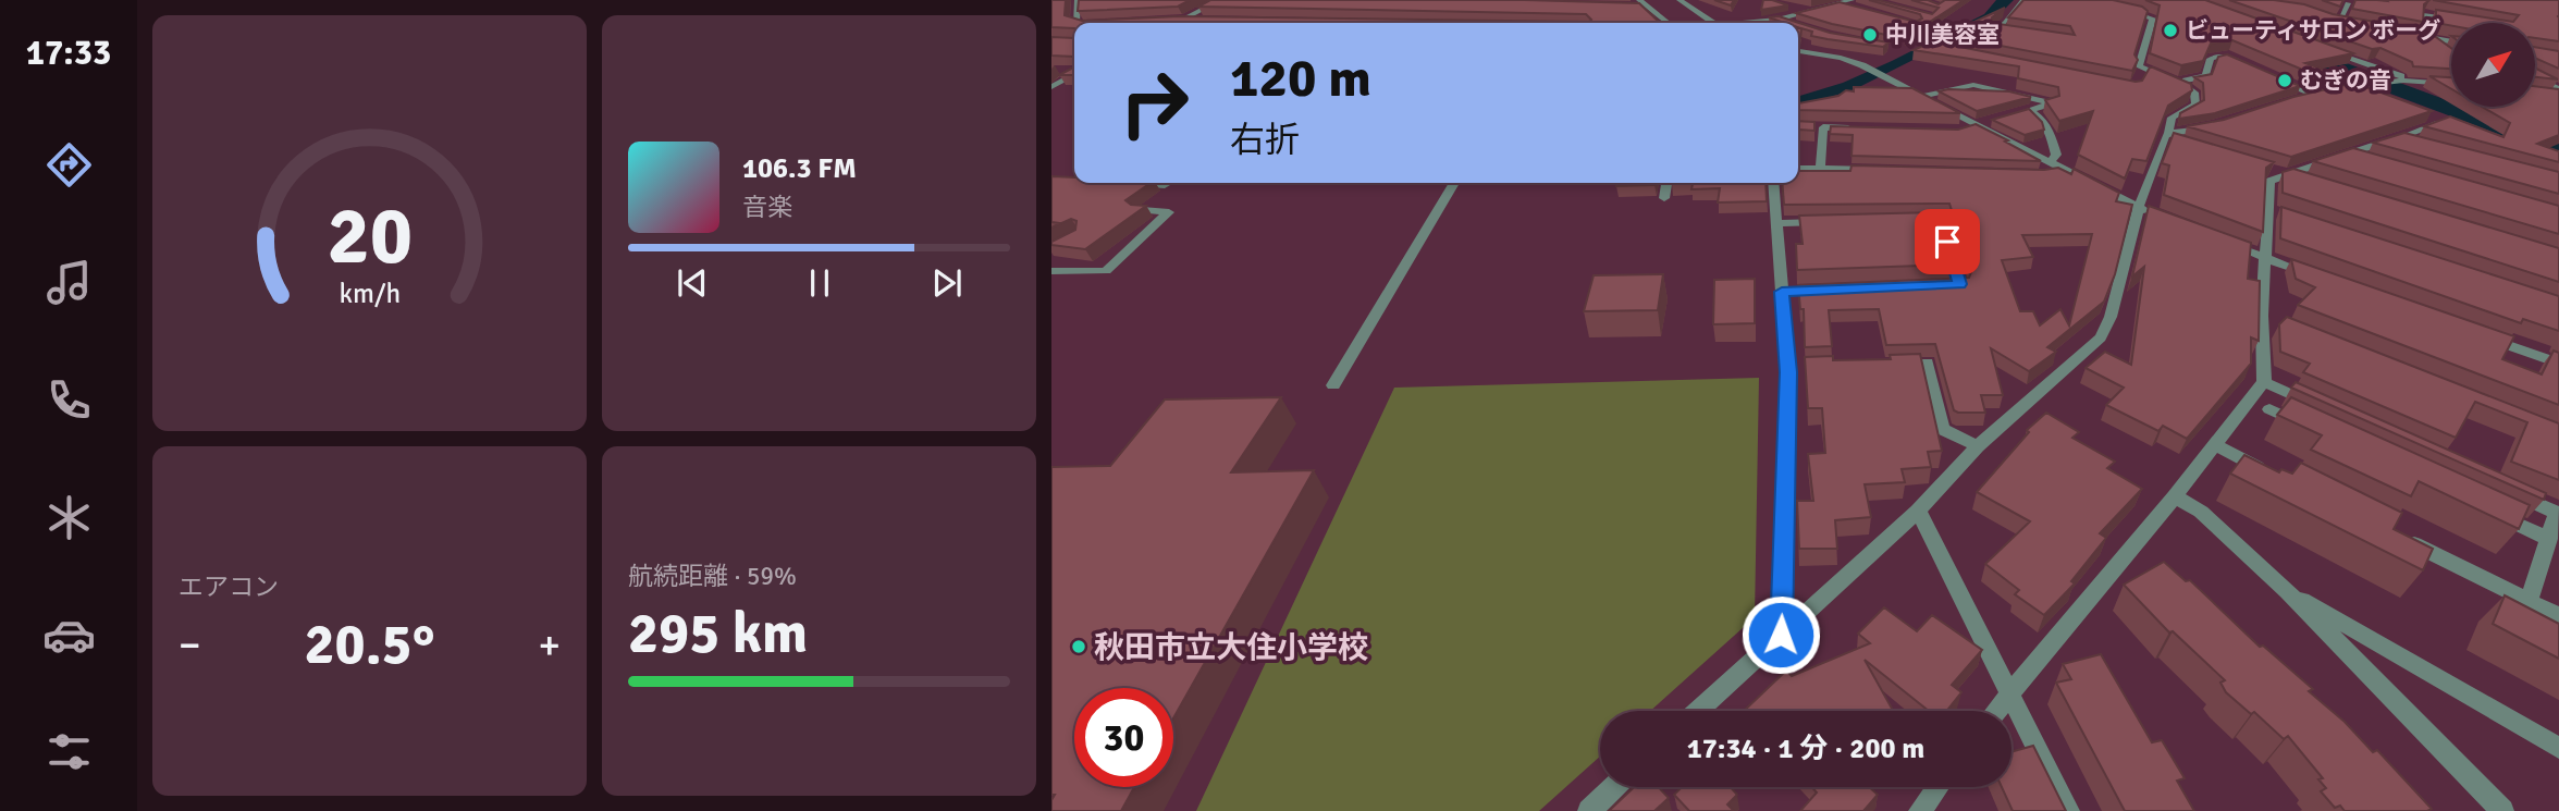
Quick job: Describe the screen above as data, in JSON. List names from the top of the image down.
{
  "places": [
    "ビューティサロン ボーグ",
    "中川美容室",
    "むぎの音",
    "秋田市立大住小学校"
  ],
  "north": "top right",
  "page": {
    "tabs": "17:33",
    "turn": ["120 m", "右折"],
    "song": ["106.3 FM", "音楽"],
    "tile": [
      "エアコン",
      ["航続距離 · 59%", "295 km"]
    ],
    "heat": ["−", "20.5°", "+"],
    "limit": "30",
    "trip": "17:34 · 1 分 · 200 m",
    "gauge": ["20", "km/h"]
  }
}
